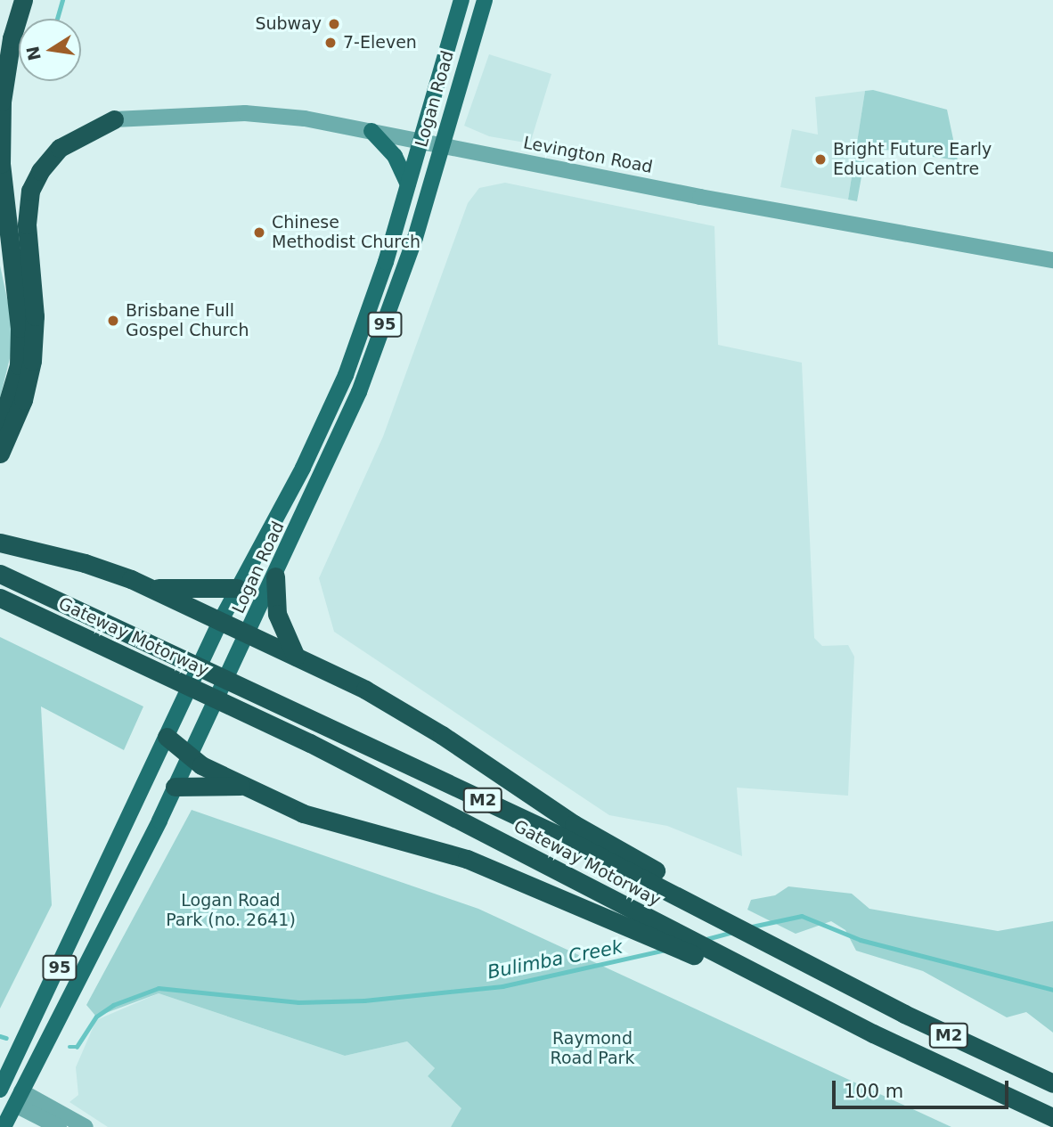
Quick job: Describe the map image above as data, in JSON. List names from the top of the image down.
{
  "streets": {
    "highway": ["Gateway Motorway", "M2"],
    "main road": ["Logan Road", "95"],
    "street": ["Levington Road"]
  },
  "crossings": [
    ["Logan Road", "Levington Road"]
  ],
  "water": ["Bulimba Creek"],
  "parks": ["Logan Road Park (no. 2641)", "Raymond Road Park"],
  "places": [
    "Subway",
    "7-Eleven",
    "Bright Future Early Education Centre",
    "Chinese Methodist Church",
    "Brisbane Full Gospel Church"
  ],
  "scale_bar": "100 m",
  "north": "left"
}
